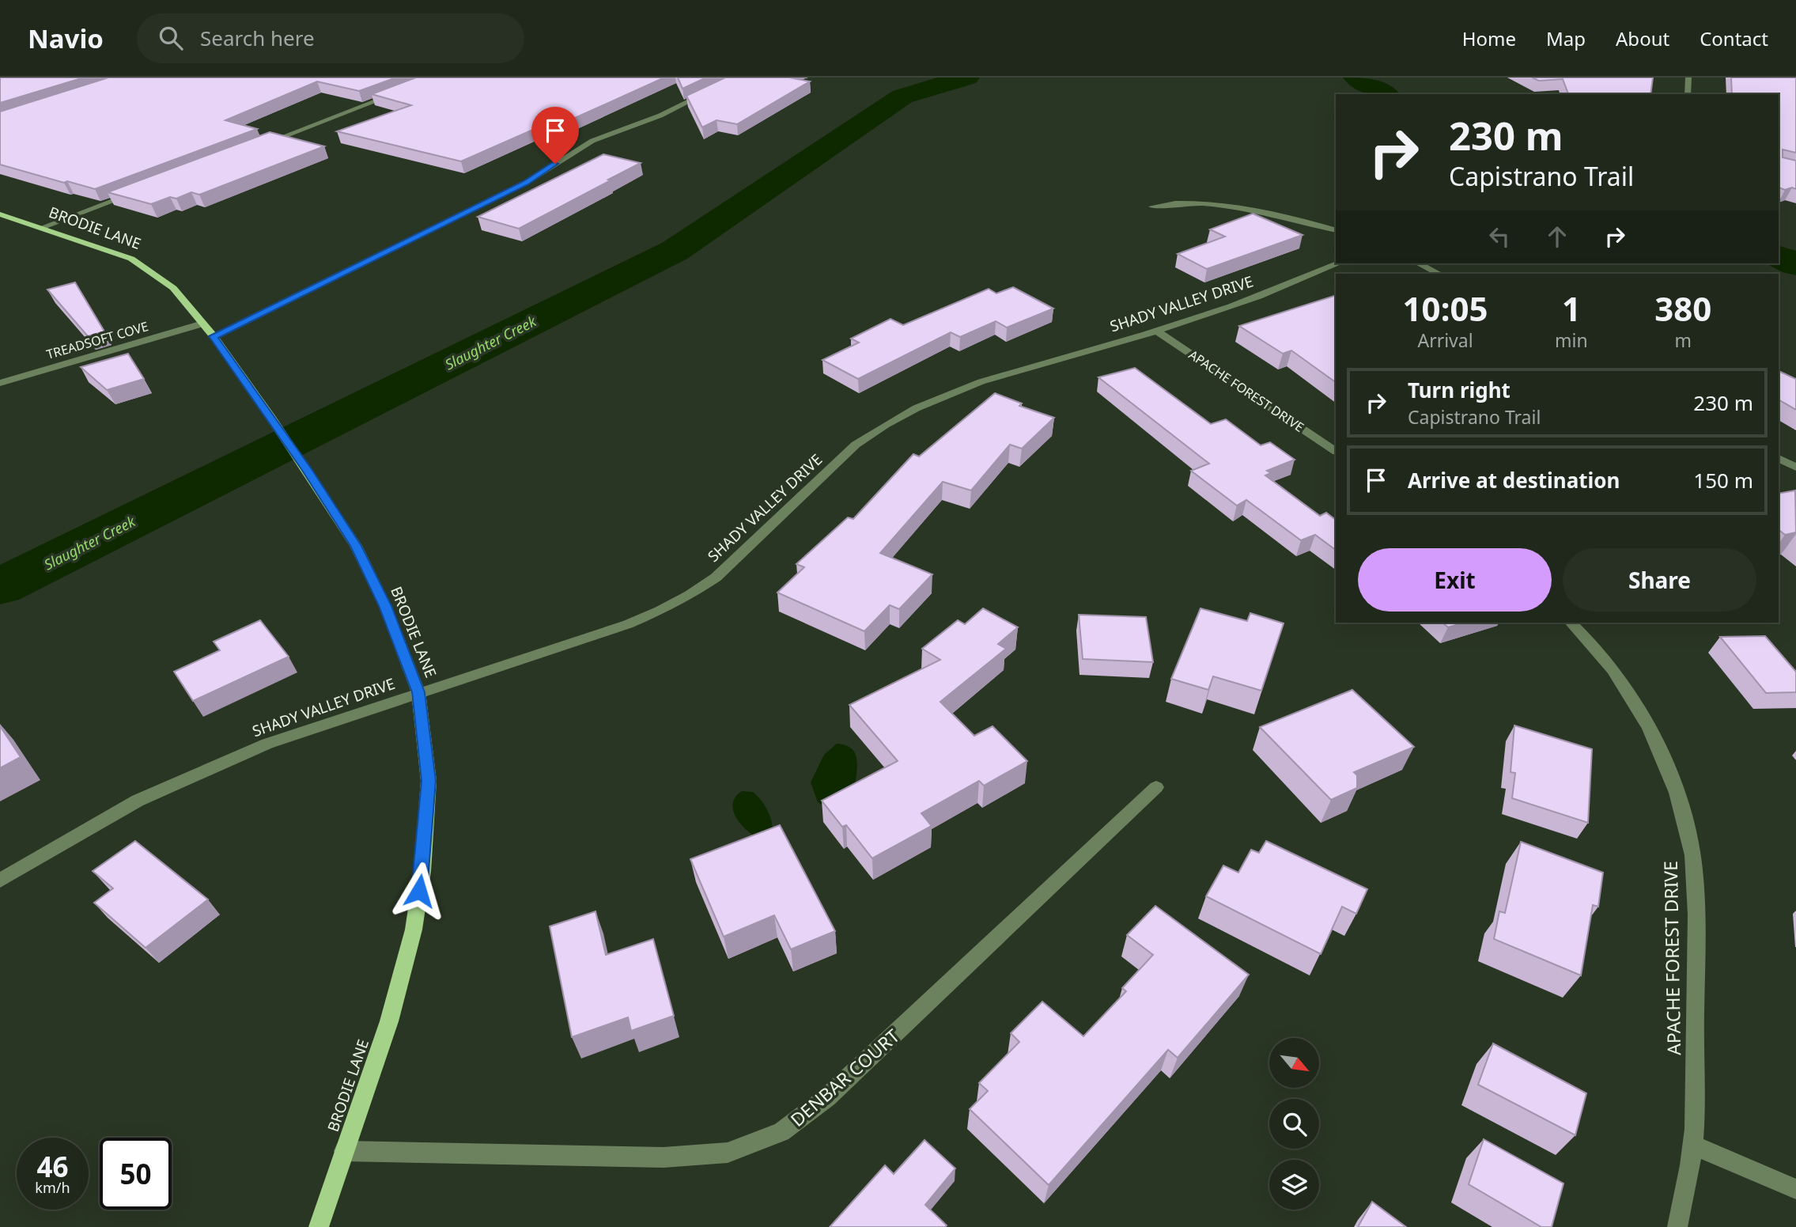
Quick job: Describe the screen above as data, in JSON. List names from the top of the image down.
{
  "streets": {
    "main road": ["BRODIE LANE"],
    "street": [
      "SHADY VALLEY DRIVE",
      "TREADSOFT COVE",
      "APACHE FOREST DRIVE",
      "DENBAR COURT"
    ]
  },
  "crossings": [
    ["BRODIE LANE", "SHADY VALLEY DRIVE"],
    ["BRODIE LANE", "TREADSOFT COVE"],
    ["BRODIE LANE", "DENBAR COURT"],
    ["SHADY VALLEY DRIVE", "APACHE FOREST DRIVE"]
  ],
  "water": ["Slaughter Creek"],
  "north": "bottom right",
  "page": {
    "header": "Navio",
    "search": "Search here",
    "nav": [
      "Home",
      "Map",
      "About",
      "Contact"
    ],
    "turn": ["230 m", "Capistrano Trail"],
    "eta": [
      "10:05",
      "Arrival",
      "1",
      "min",
      "380",
      "m"
    ],
    "list": [
      {
        "name": "Turn right",
        "note": "Capistrano Trail",
        "value": "230 m"
      },
      {
        "name": "Arrive at destination",
        "value": "150 m"
      }
    ],
    "buttons": ["Exit", "Share"],
    "speed": "46 km/h",
    "limit": "50"
  }
}
